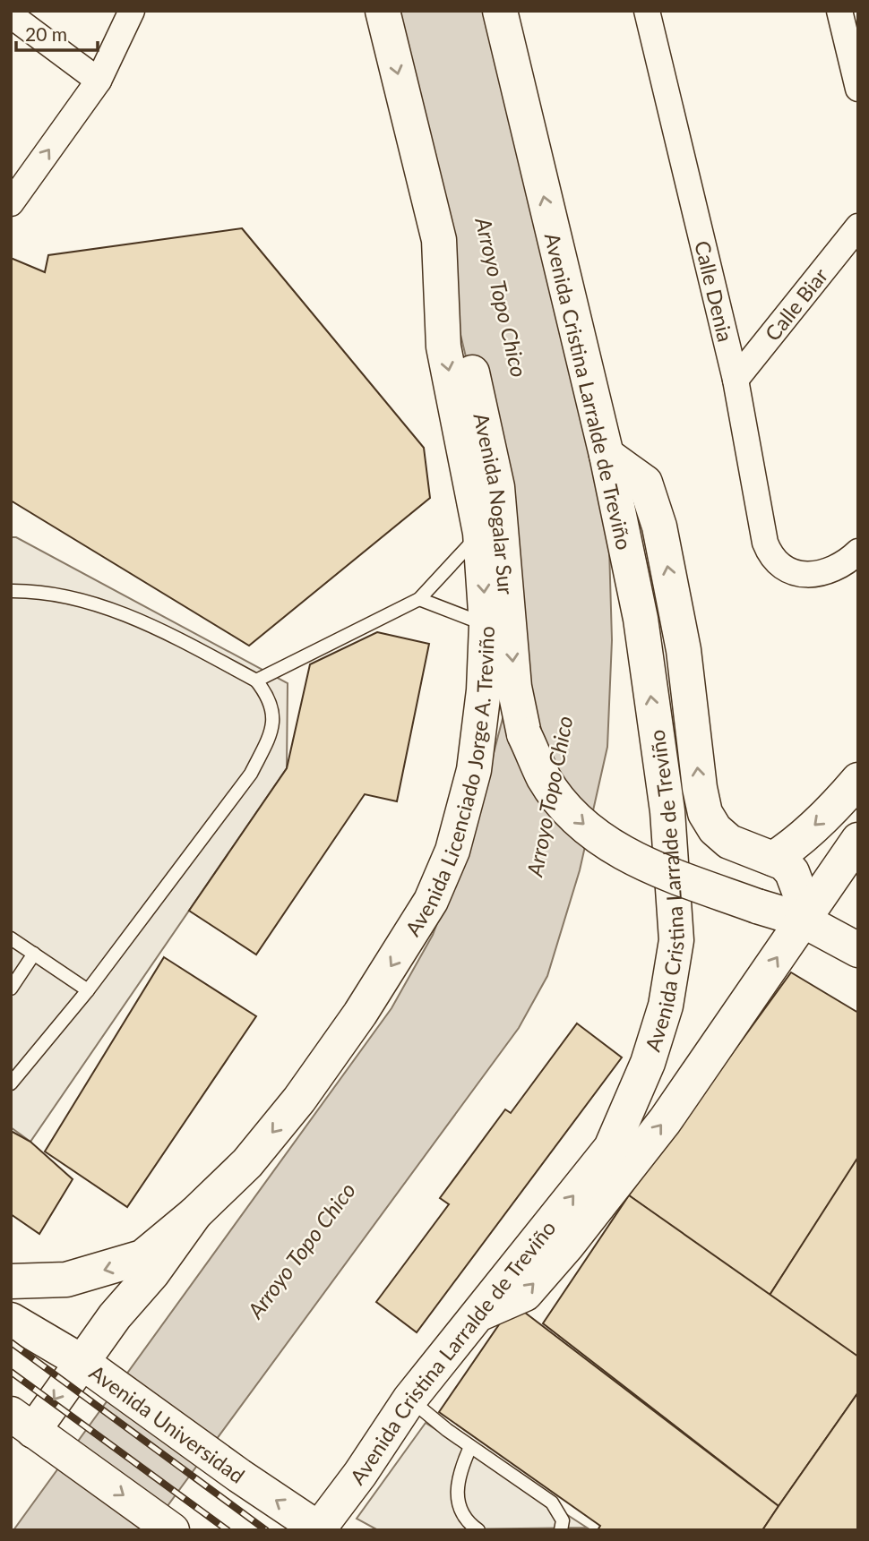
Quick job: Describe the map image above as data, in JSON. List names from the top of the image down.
{
  "streets": {
    "main road": [
      "Avenida Cristina Larralde de Treviño",
      "Avenida Nogalar Sur",
      "Avenida Licenciado Jorge A. Treviño",
      "Avenida Universidad"
    ],
    "street": ["Calle Denia", "Calle Biar"]
  },
  "crossings": [
    ["Calle Denia", "Calle Biar"],
    ["Avenida Cristina Larralde de Treviño", "Avenida Universidad"],
    ["Avenida Nogalar Sur", "Avenida Licenciado Jorge A. Treviño"],
    ["Avenida Licenciado Jorge A. Treviño", "Avenida Universidad"]
  ],
  "one_way": ["Avenida Cristina Larralde de Treviño", "Avenida Licenciado Jorge A. Treviño"],
  "water": ["Arroyo Topo Chico"],
  "scale_bar": "20 m"
}
